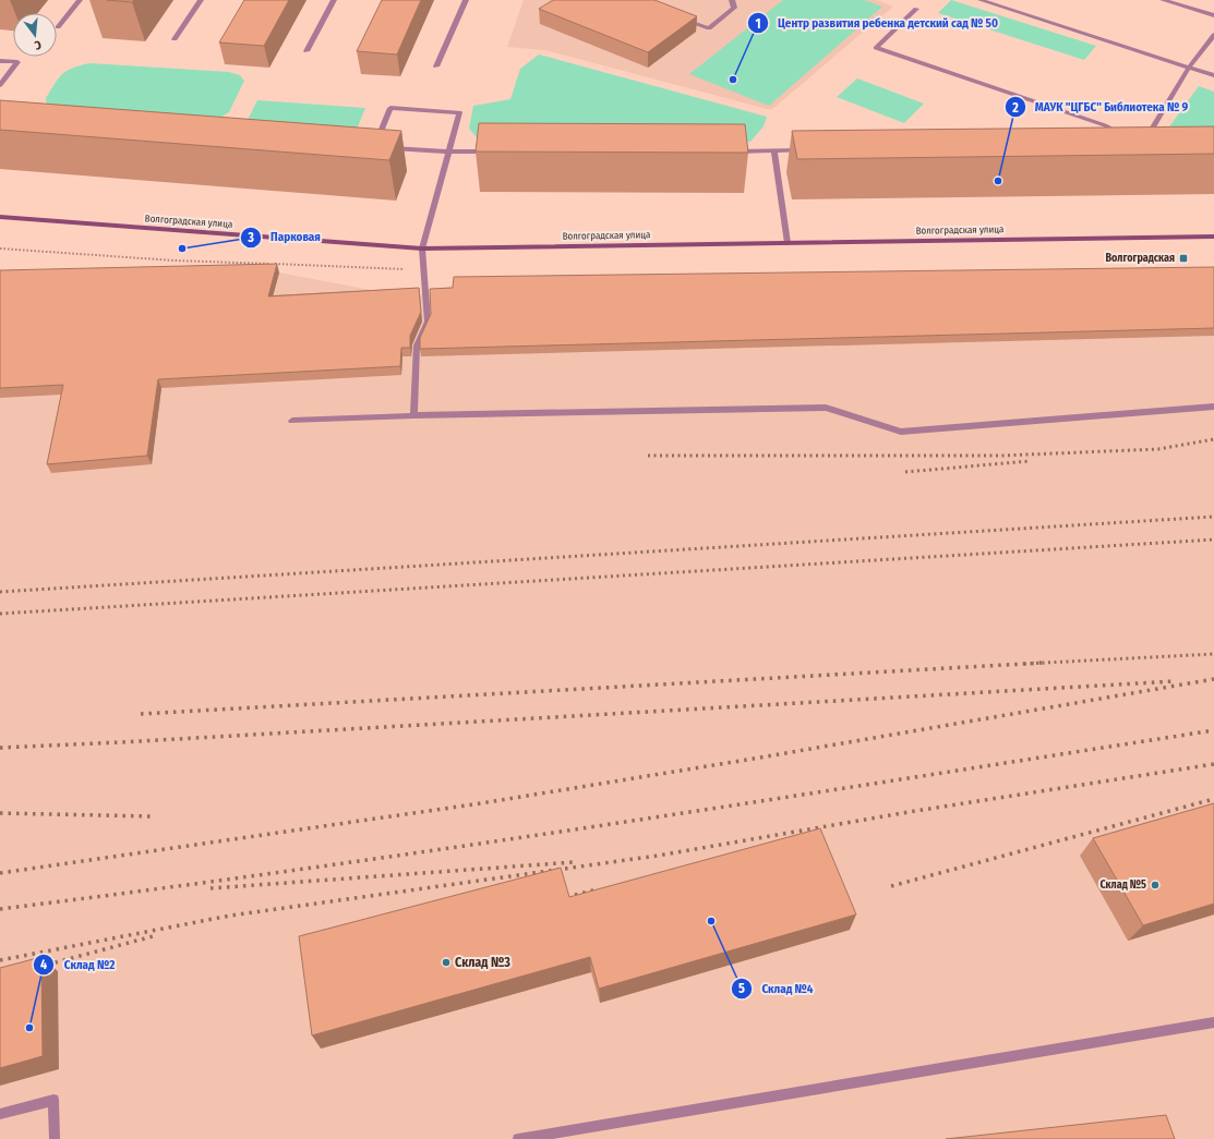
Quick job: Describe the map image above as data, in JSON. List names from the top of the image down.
{
  "streets": {
    "street": ["Волгоградская улица"]
  },
  "places": {
    "other": [
      "Центр развития ребенка детский сад № 50",
      "МАУК \"ЦГБС\" Библиотека № 9",
      "Парковая",
      "Склад №5",
      "Склад №4",
      "Склад №3",
      "Склад №2"
    ],
    "transit": ["Волгоградская"]
  },
  "north": "bottom"
}
